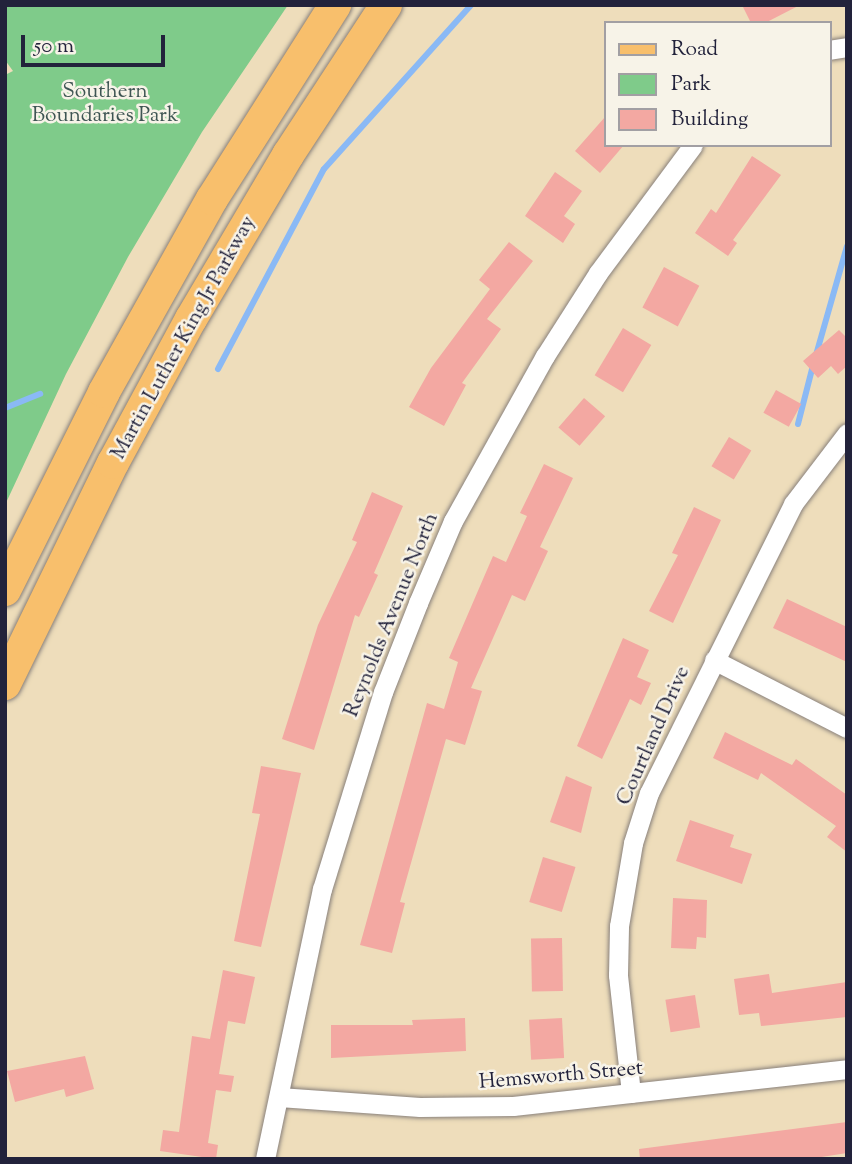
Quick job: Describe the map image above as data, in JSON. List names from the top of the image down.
{
  "streets": {
    "main road": ["Martin Luther King Jr Parkway"],
    "street": ["Reynolds Avenue North", "Courtland Drive", "Hemsworth Street"]
  },
  "crossings": [
    ["Reynolds Avenue North", "Hemsworth Street"],
    ["Courtland Drive", "Hemsworth Street"]
  ],
  "parks": ["Southern Boundaries Park"],
  "legend": ["Road", "Park", "Building"],
  "scale_bar": "50 m"
}
